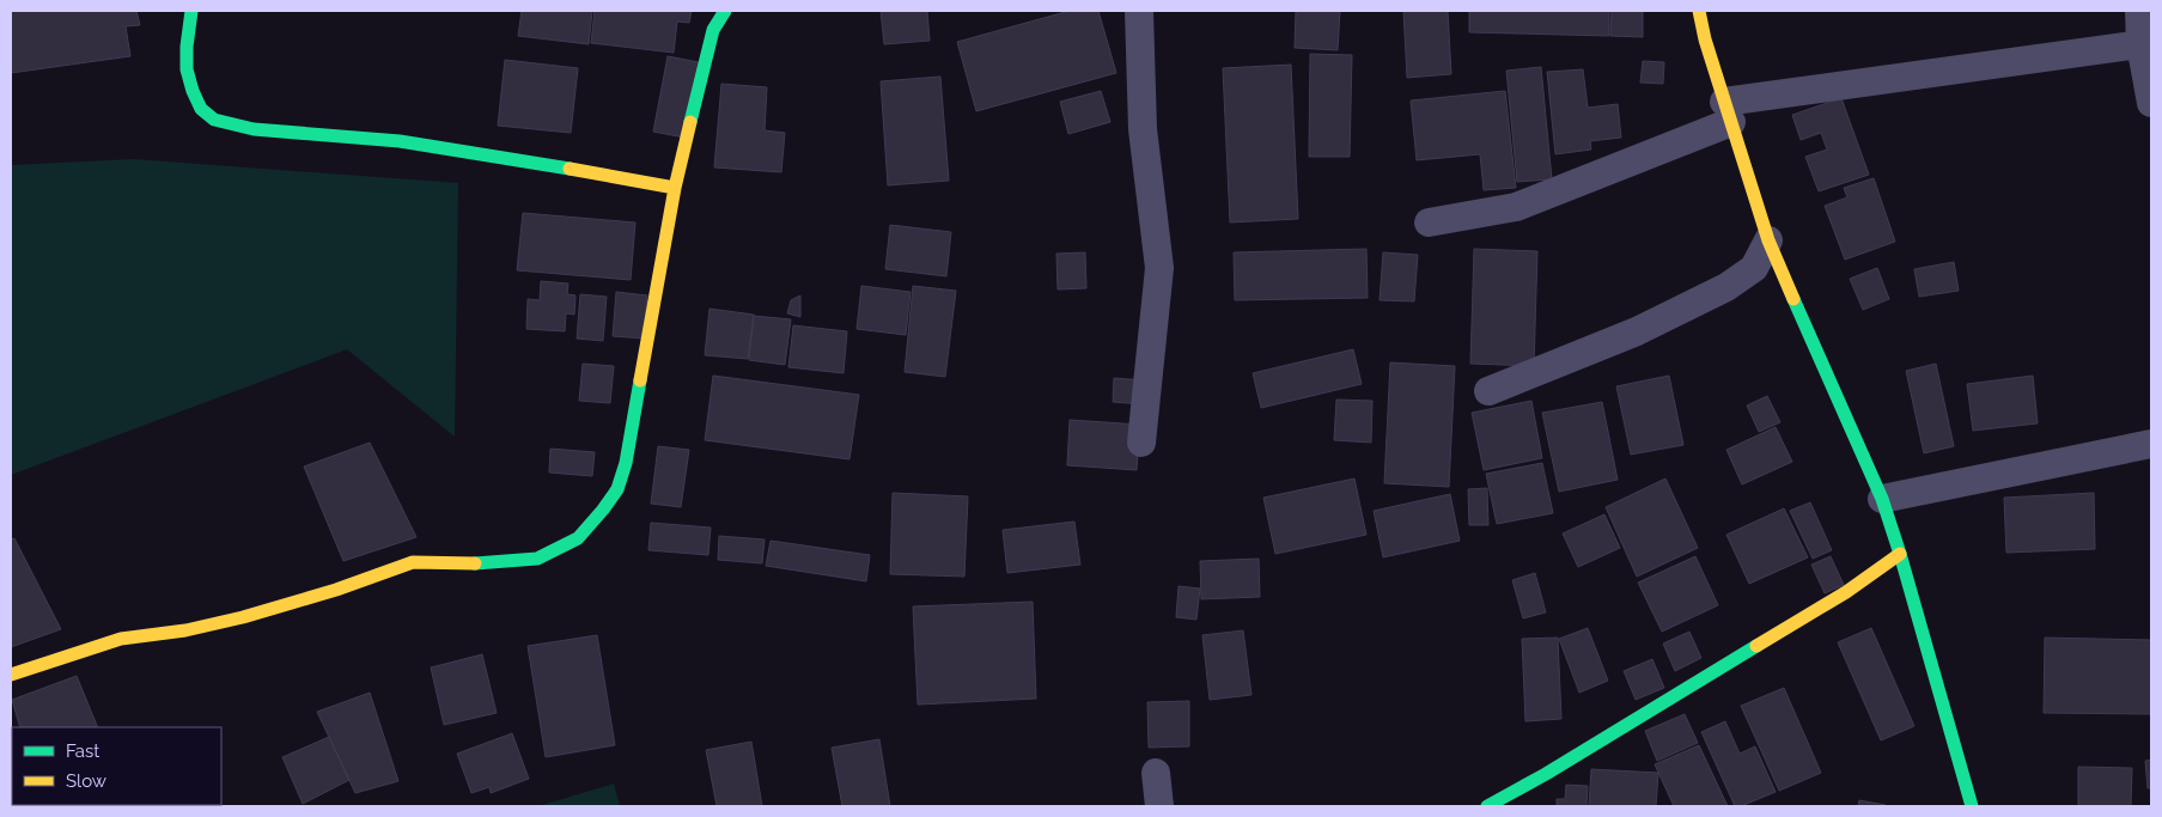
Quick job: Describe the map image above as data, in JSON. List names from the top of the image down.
{
  "legend": ["Fast", "Slow"]
}
